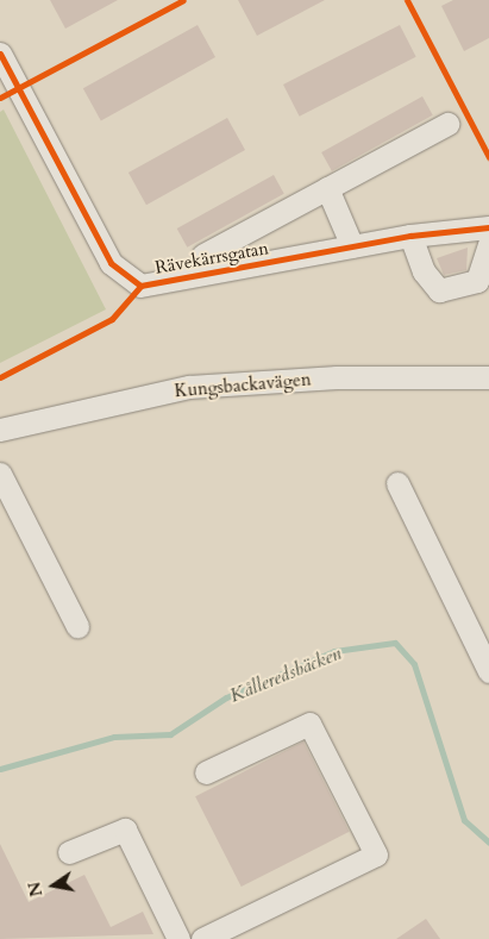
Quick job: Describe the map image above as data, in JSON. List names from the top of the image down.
{
  "streets": {
    "street": ["Rävekärrsgatan", "Kungsbackavägen"]
  },
  "water": ["Kålleredsbäcken"],
  "north": "left"
}
